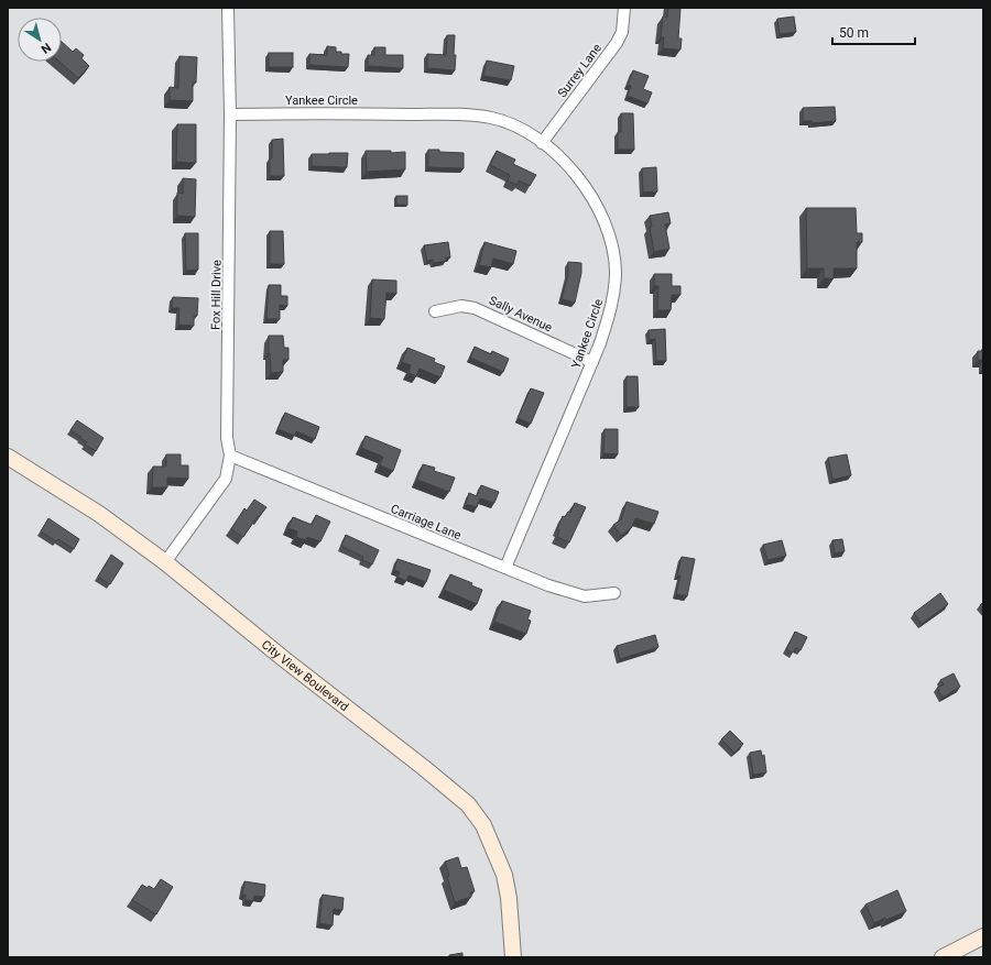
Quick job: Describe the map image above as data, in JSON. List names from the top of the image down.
{
  "streets": {
    "street": [
      "Surrey Lane",
      "Yankee Circle",
      "Fox Hill Drive",
      "Sally Avenue",
      "Carriage Lane",
      "City View Boulevard"
    ]
  },
  "crossings": [
    ["Surrey Lane", "Yankee Circle"],
    ["Yankee Circle", "Fox Hill Drive"],
    ["Yankee Circle", "Sally Avenue"],
    ["Yankee Circle", "Carriage Lane"],
    ["Fox Hill Drive", "Carriage Lane"],
    ["Fox Hill Drive", "City View Boulevard"]
  ],
  "scale_bar": "50 m",
  "north": "bottom right"
}
